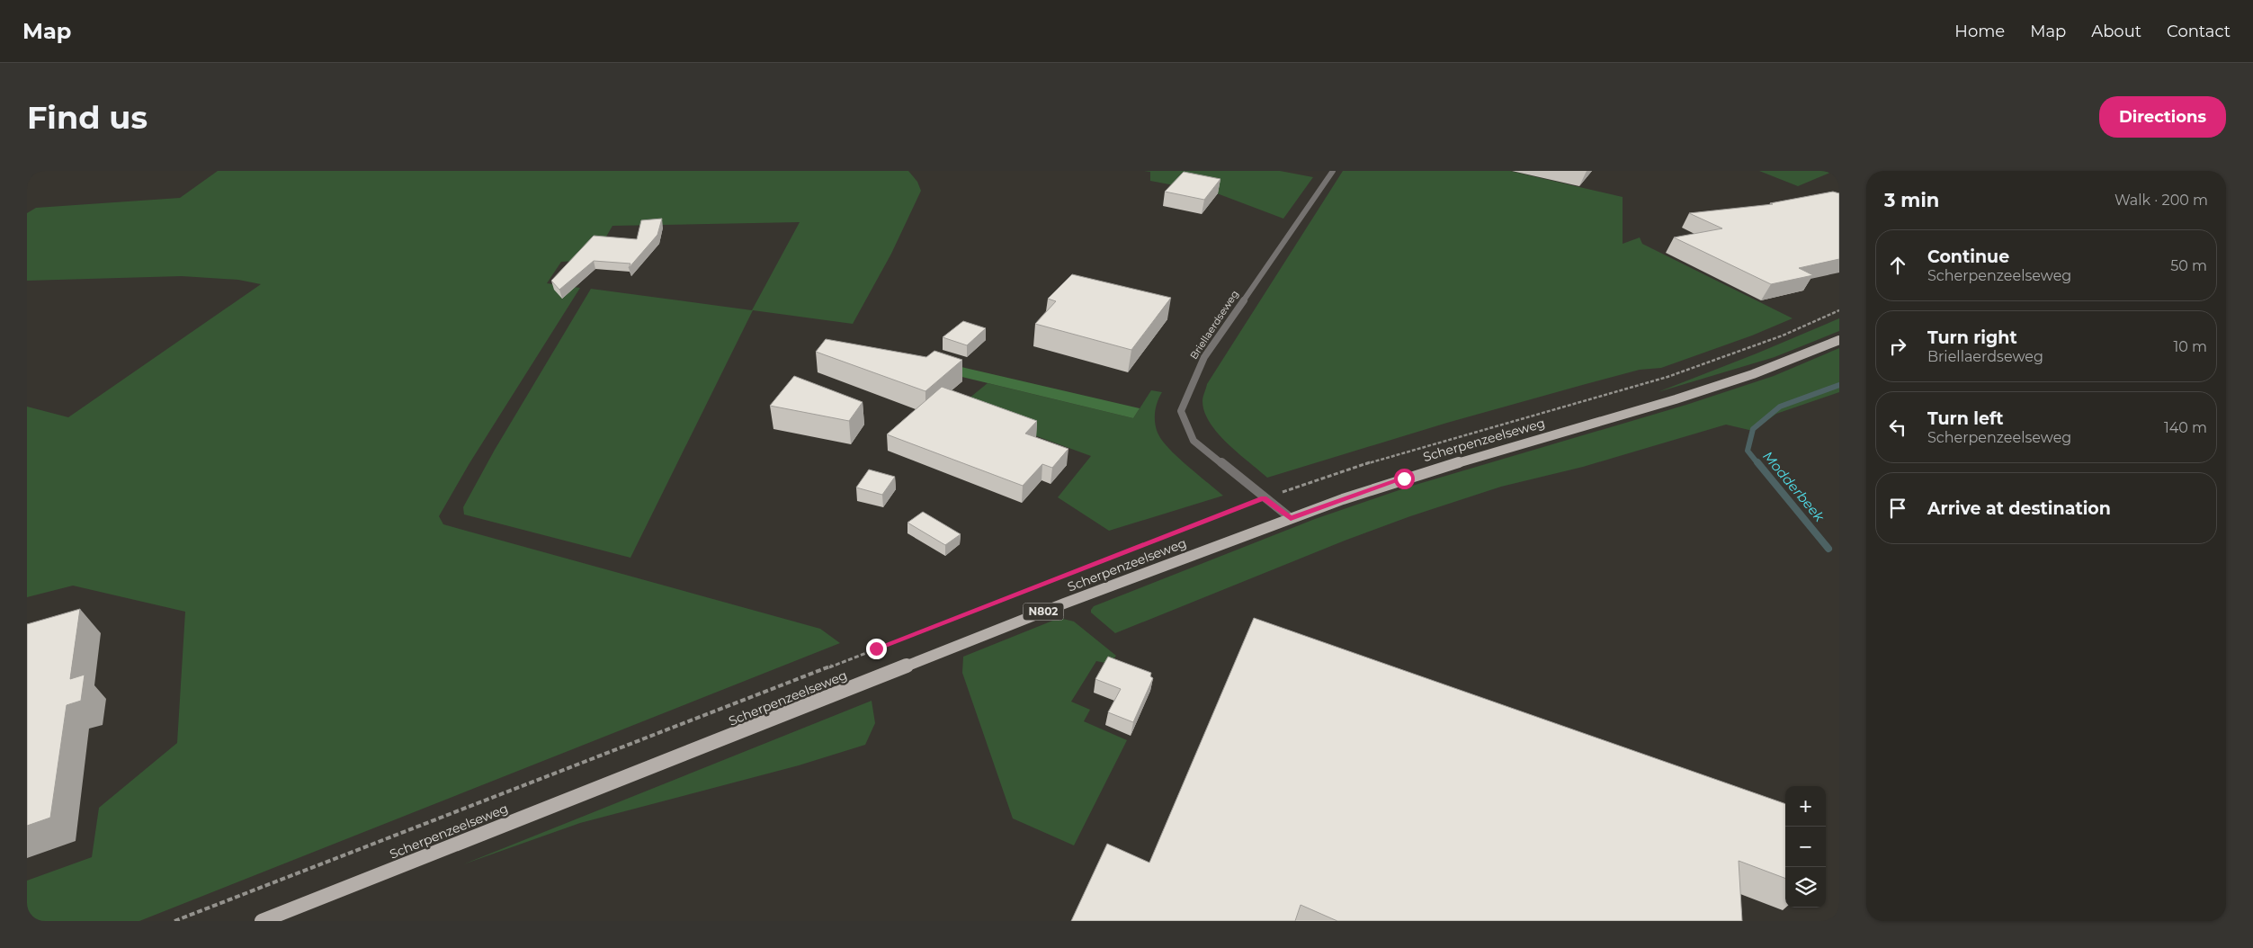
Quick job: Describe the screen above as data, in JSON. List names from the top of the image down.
{
  "streets": {
    "main road": ["Scherpenzeelseweg", "N802"],
    "street": ["Briellaerdseweg"]
  },
  "crossings": [
    ["Briellaerdseweg", "Scherpenzeelseweg"]
  ],
  "water": ["Modderbeek"],
  "page": {
    "header": "Map",
    "nav": [
      "Home",
      "Map",
      "About",
      "Contact"
    ],
    "buttons": "Directions",
    "title": "Find us",
    "heading": ["3 min", "Walk · 200 m"],
    "list": [
      ["Continue", "Scherpenzeelseweg", "50 m"],
      ["Turn right", "Briellaerdseweg", "10 m"],
      ["Turn left", "Scherpenzeelseweg", "140 m"],
      "Arrive at destination"
    ],
    "map_buttons": ["+", "−"]
  }
}
